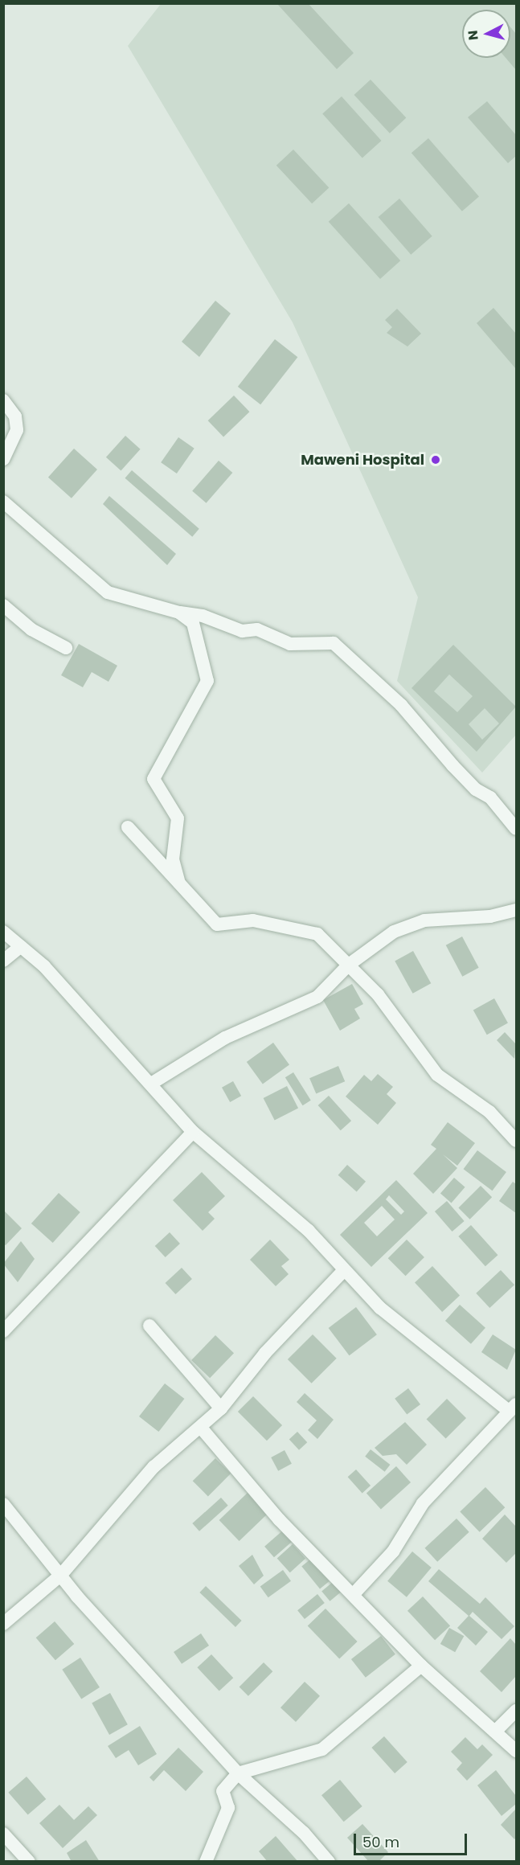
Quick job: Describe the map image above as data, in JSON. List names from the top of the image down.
{
  "places": ["Maweni Hospital"],
  "scale_bar": "50 m",
  "north": "left"
}
